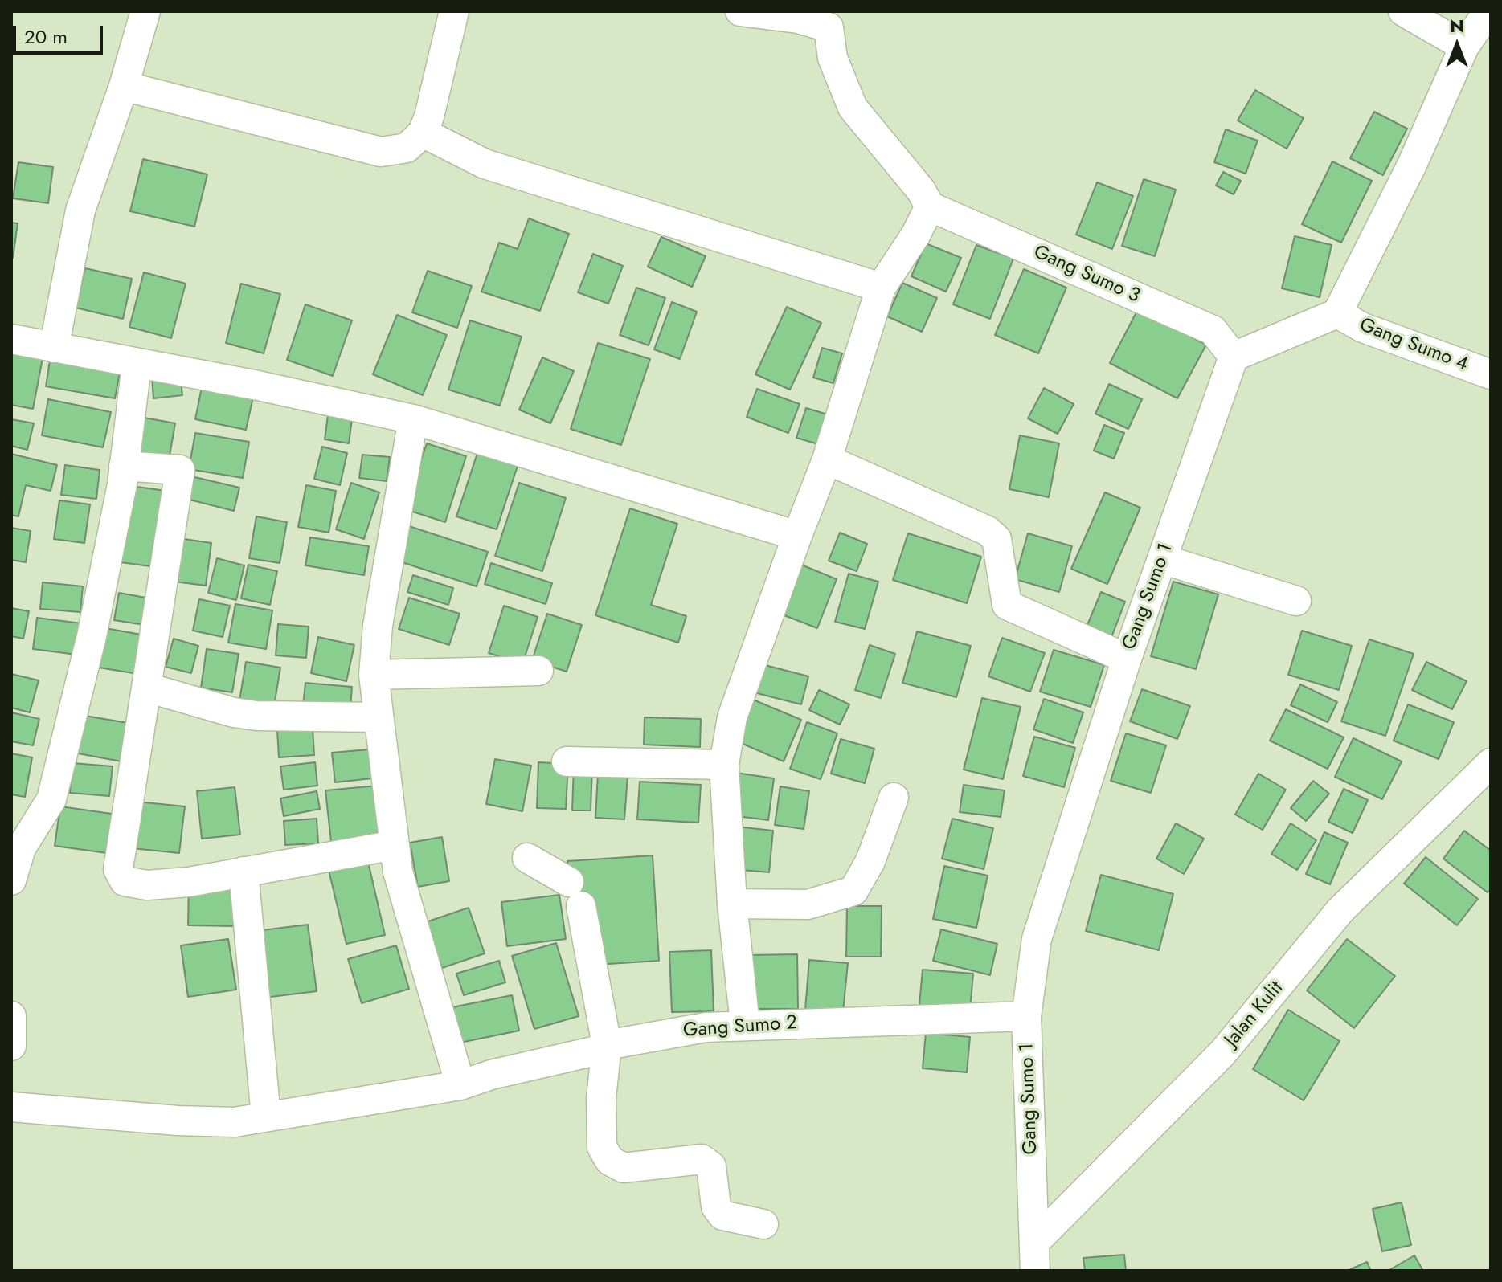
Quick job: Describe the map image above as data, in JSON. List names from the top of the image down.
{
  "streets": {
    "street": [
      "Gang Sumo 3",
      "Gang Sumo 4",
      "Gang Sumo 1",
      "Jalan Kulit",
      "Gang Sumo 2"
    ]
  },
  "crossings": [
    ["Gang Sumo 3", "Gang Sumo 1"],
    ["Gang Sumo 1", "Jalan Kulit"],
    ["Gang Sumo 1", "Gang Sumo 2"]
  ],
  "scale_bar": "20 m",
  "north": "top"
}
